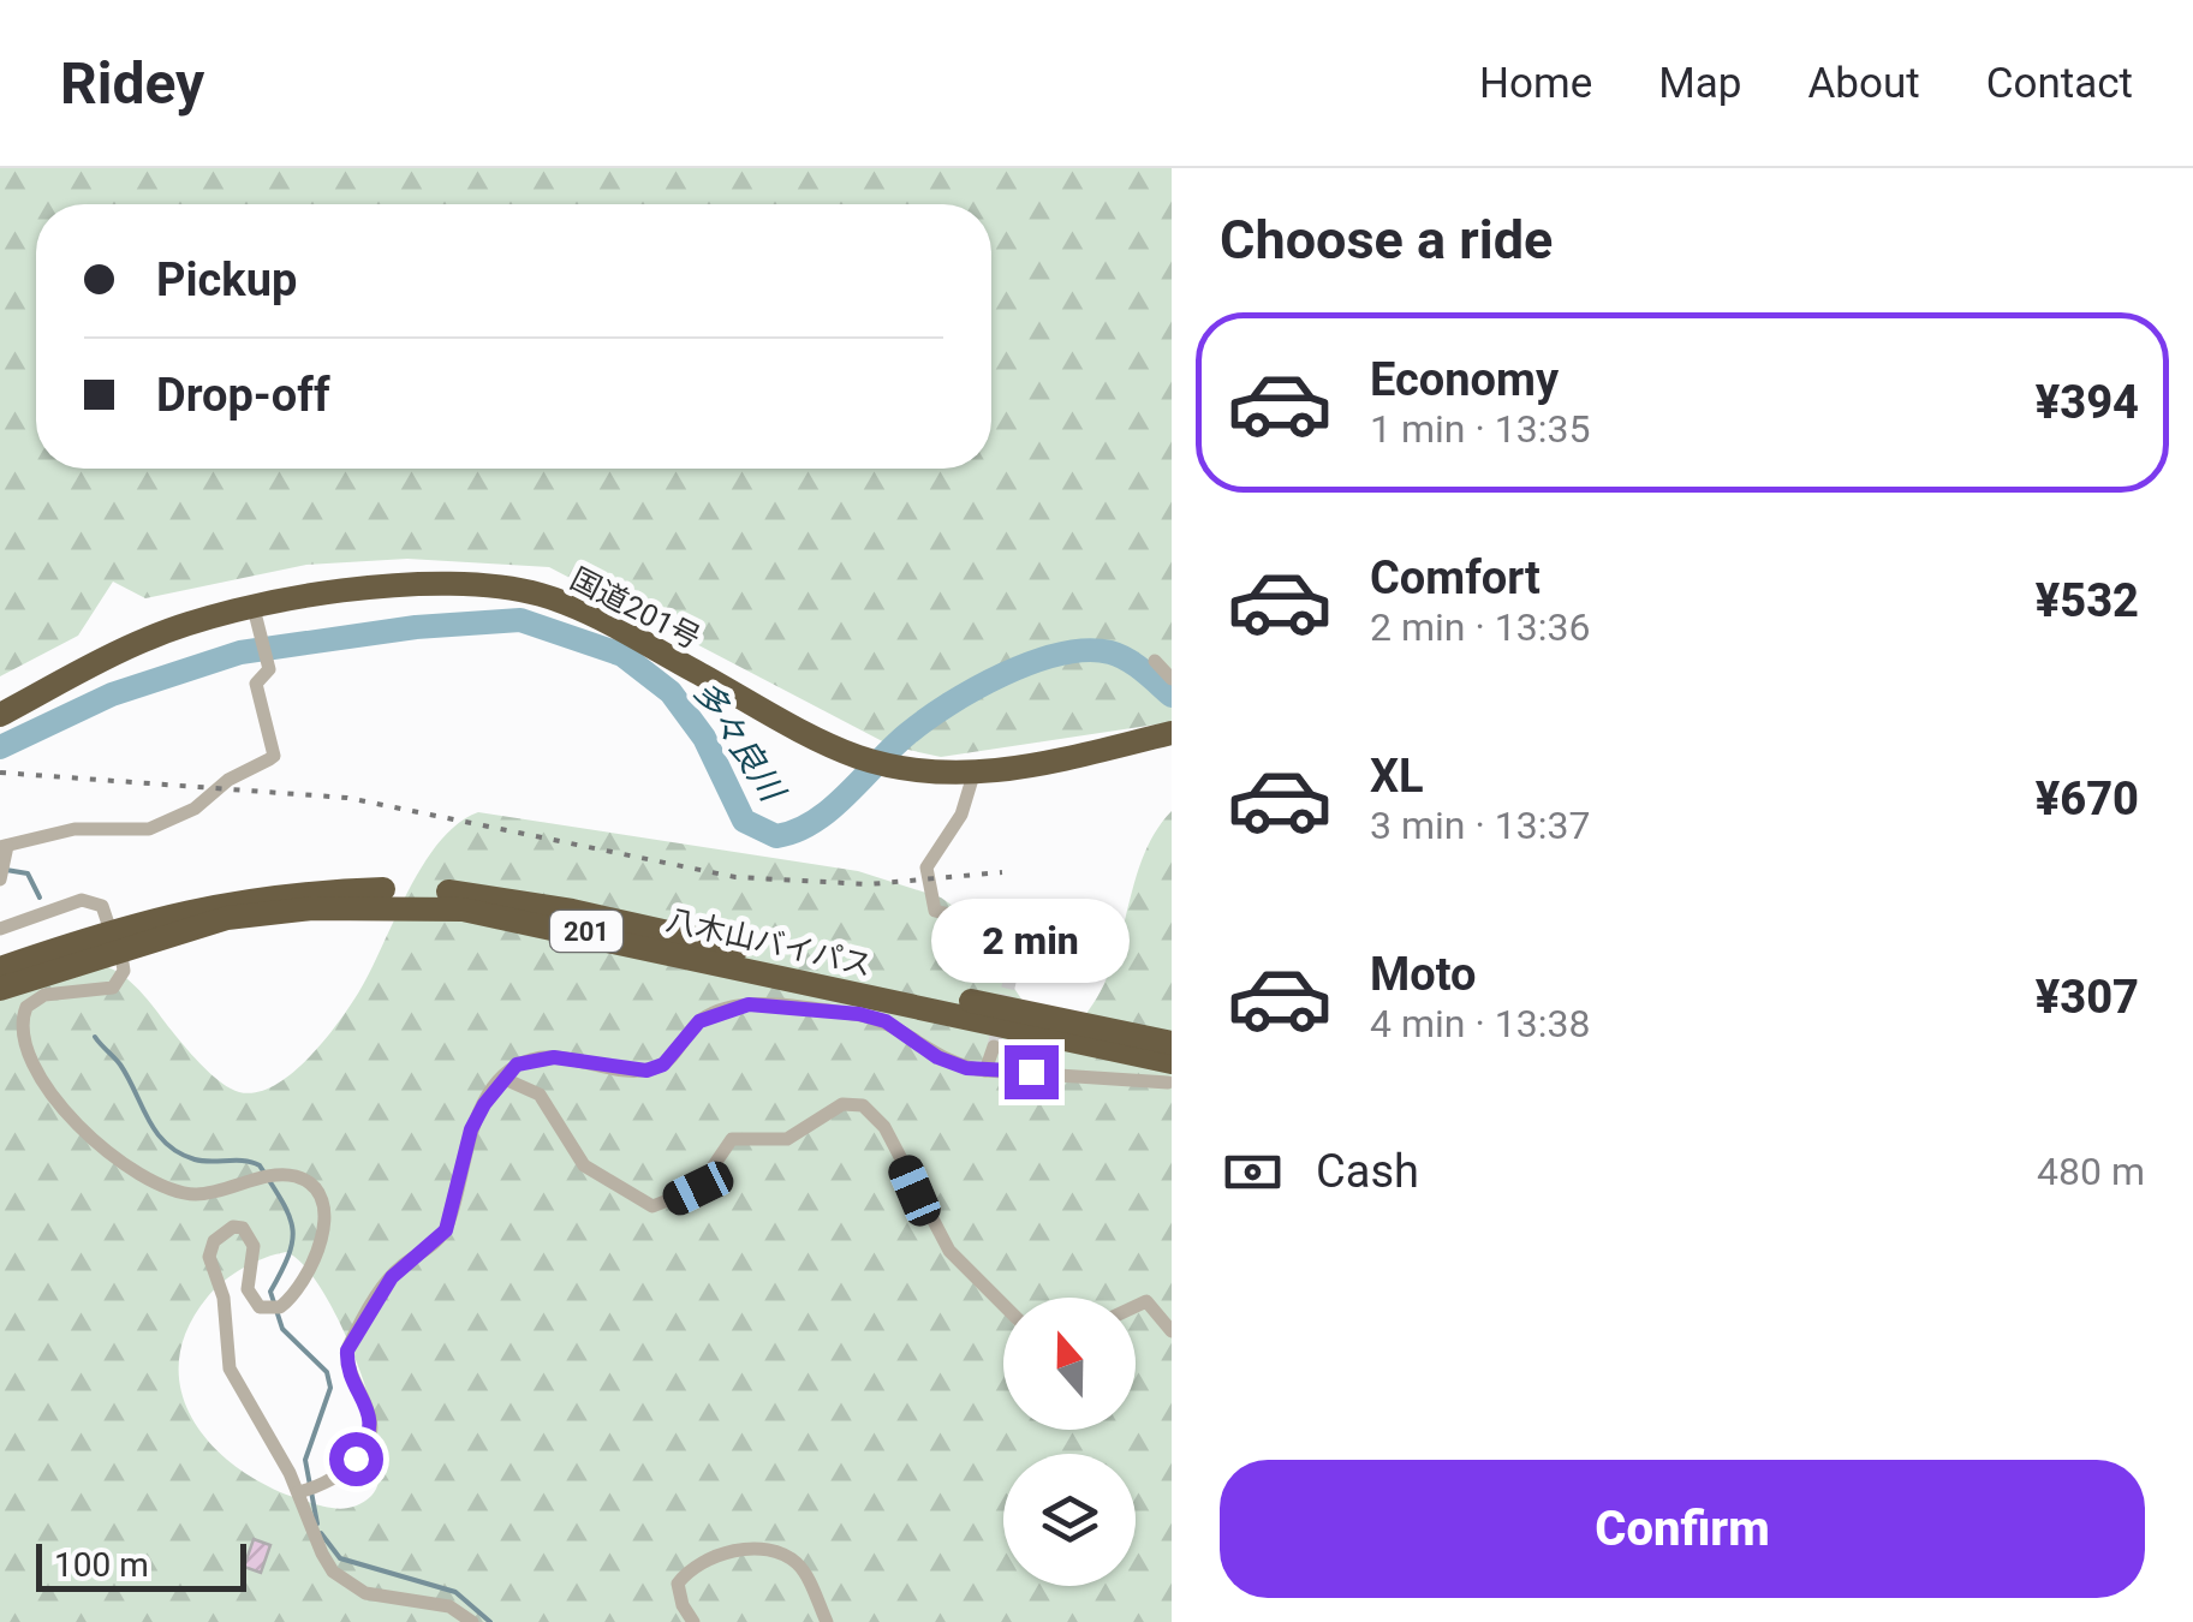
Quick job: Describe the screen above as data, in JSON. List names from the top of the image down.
{
  "streets": {
    "highway": ["国道201号", "201", "八木山バイパス"]
  },
  "water": ["多々良川"],
  "scale_bar": "100 m",
  "north": "top",
  "page": {
    "header": "Ridey",
    "nav": [
      "Home",
      "Map",
      "About",
      "Contact"
    ],
    "heading": "Choose a ride",
    "banner": ["Pickup", "Drop-off"],
    "list": [
      {
        "name": "Economy",
        "note": "1 min · 13:35",
        "value": "¥394"
      },
      {
        "name": "Comfort",
        "note": "2 min · 13:36",
        "value": "¥532"
      },
      {
        "name": "XL",
        "note": "3 min · 13:37",
        "value": "¥670"
      },
      {
        "name": "Moto",
        "note": "4 min · 13:38",
        "value": "¥307"
      }
    ],
    "bubble": "2 min",
    "pay": ["Cash", "480 m"],
    "buttons": "Confirm",
    "scale": "100 m"
  }
}
